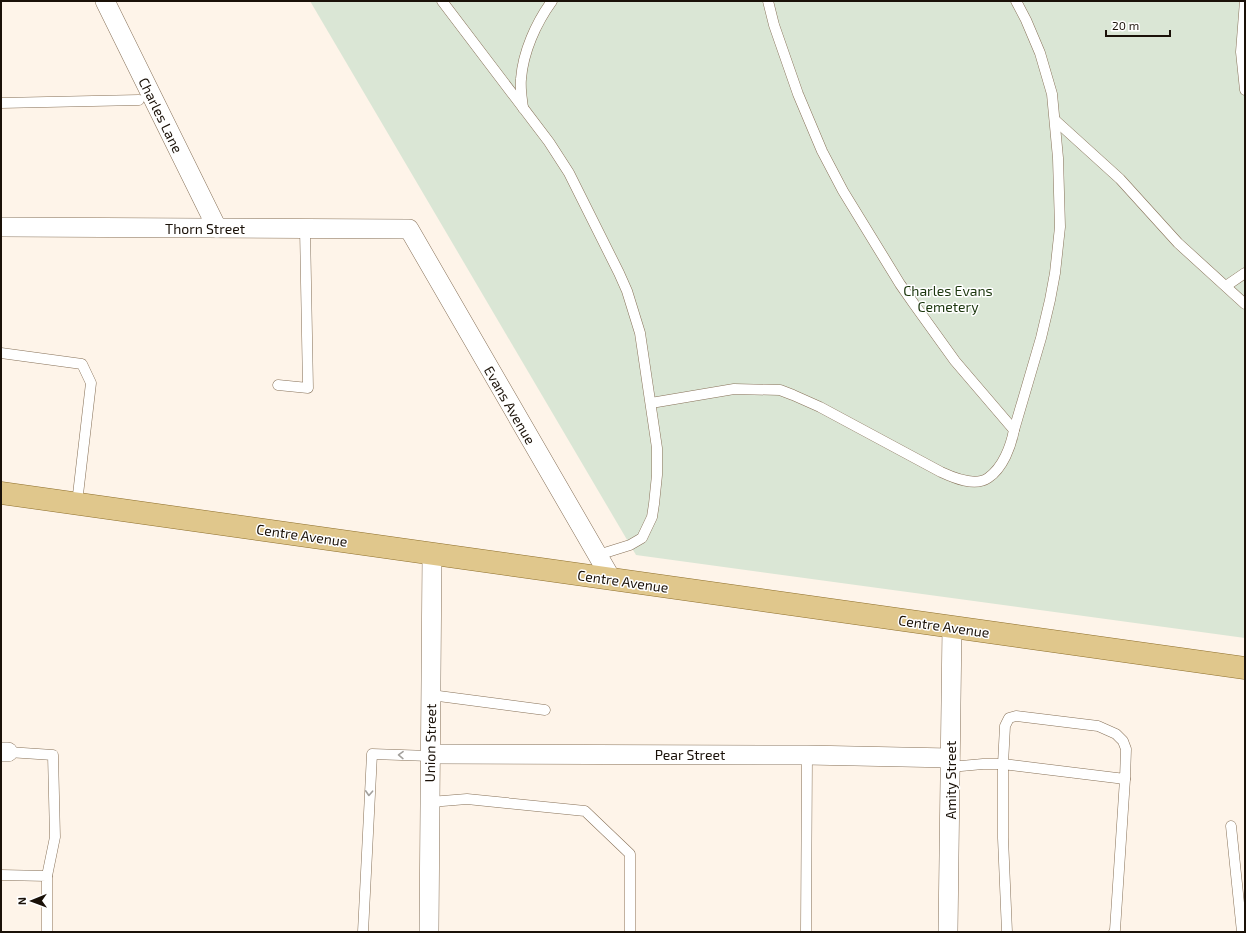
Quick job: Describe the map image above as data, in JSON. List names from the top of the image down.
{
  "streets": {
    "main road": ["Centre Avenue"],
    "street": [
      "Charles Lane",
      "Thorn Street",
      "Evans Avenue",
      "Union Street",
      "Pear Street",
      "Amity Street"
    ]
  },
  "crossings": [
    ["Charles Lane", "Thorn Street"],
    ["Thorn Street", "Evans Avenue"],
    ["Evans Avenue", "Centre Avenue"],
    ["Centre Avenue", "Union Street"],
    ["Centre Avenue", "Amity Street"],
    ["Union Street", "Pear Street"],
    ["Pear Street", "Amity Street"]
  ],
  "parks": ["Charles Evans Cemetery"],
  "scale_bar": "20 m",
  "north": "left"
}
